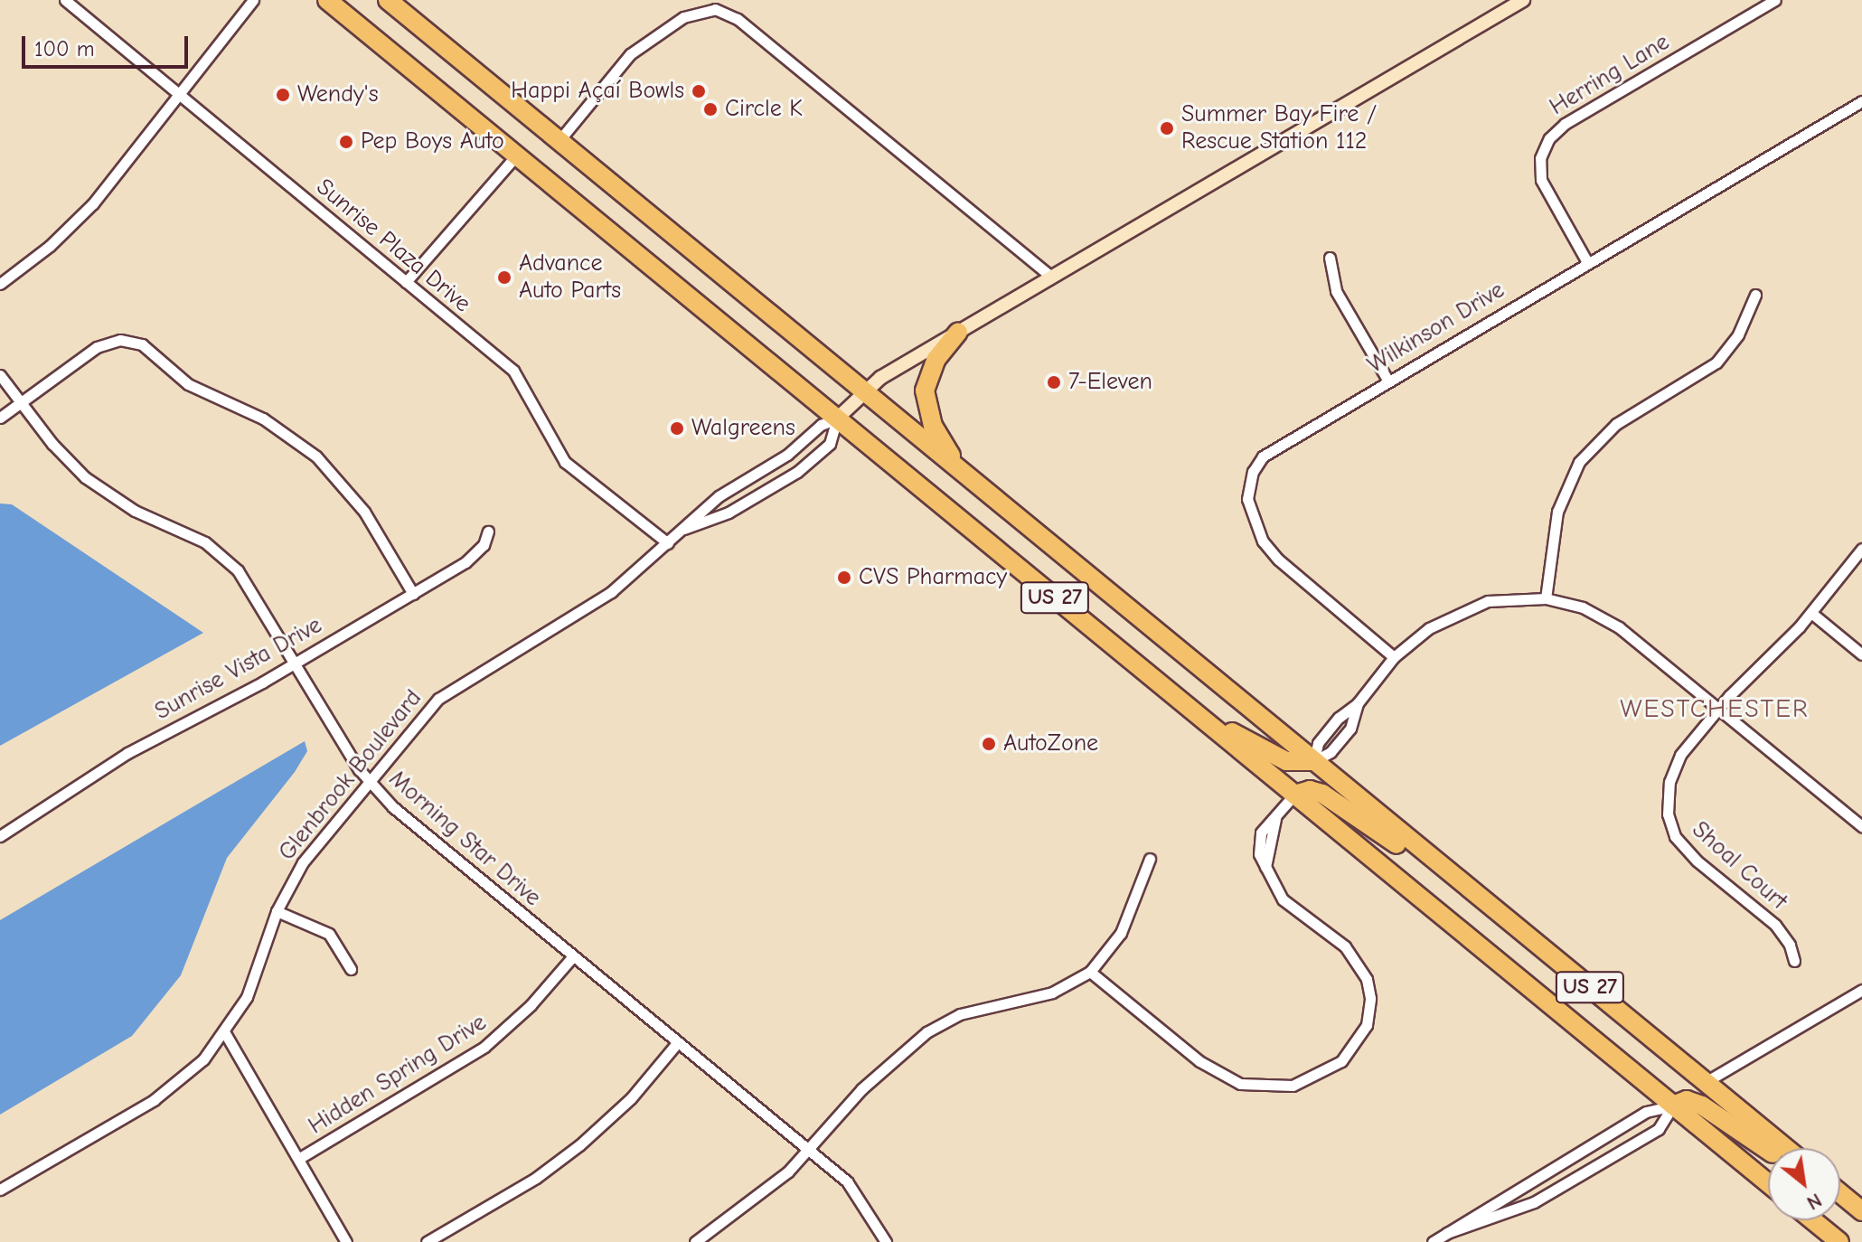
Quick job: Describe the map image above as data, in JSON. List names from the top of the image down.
{
  "streets": {
    "highway": ["US 27"],
    "street": [
      "Herring Lane",
      "Sunrise Plaza Drive",
      "Wilkinson Drive",
      "Sunrise Vista Drive",
      "Glenbrook Boulevard",
      "Morning Star Drive",
      "Shoal Court",
      "Hidden Spring Drive"
    ]
  },
  "crossings": [
    ["Herring Lane", "Wilkinson Drive"],
    ["Sunrise Plaza Drive", "Glenbrook Boulevard"],
    ["US 27", "Glenbrook Boulevard"],
    ["Sunrise Vista Drive", "Morning Star Drive"],
    ["Glenbrook Boulevard", "Morning Star Drive"],
    ["Morning Star Drive", "Hidden Spring Drive"]
  ],
  "districts": ["WESTCHESTER"],
  "places": [
    "Happi Açaí Bowls",
    "Wendy's",
    "Circle K",
    "Summer Bay Fire / Rescue Station 112",
    "Pep Boys Auto",
    "Advance Auto Parts",
    "7-Eleven",
    "Walgreens",
    "CVS Pharmacy",
    "AutoZone"
  ],
  "scale_bar": "100 m",
  "north": "bottom right"
}
